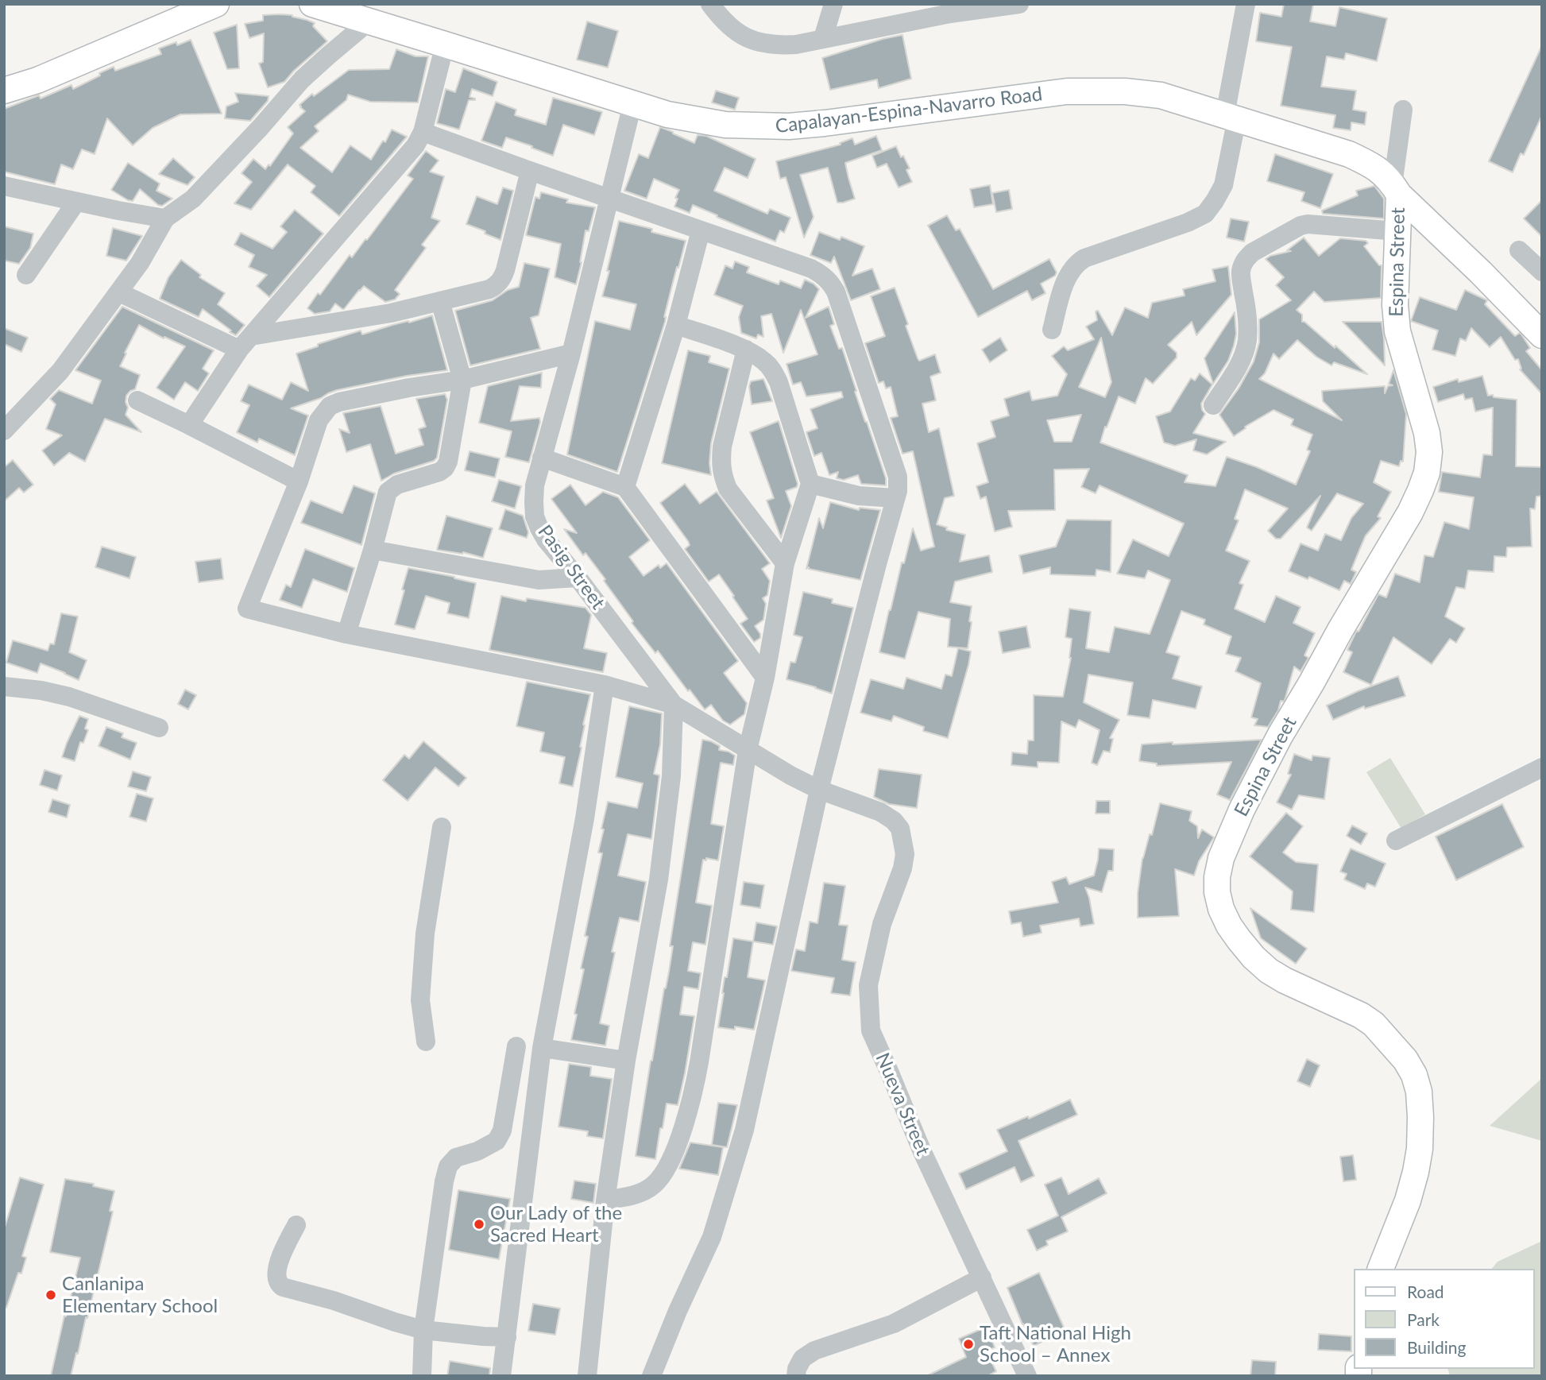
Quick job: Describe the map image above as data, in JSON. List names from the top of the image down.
{
  "streets": {
    "main road": ["Capalayan-Espina-Navarro Road", "Espina Street"],
    "street": ["Pasig Street", "Nueva Street"]
  },
  "crossings": [
    ["Capalayan-Espina-Navarro Road", "Espina Street"],
    ["Capalayan-Espina-Navarro Road", "Pasig Street"],
    ["Pasig Street", "Nueva Street"]
  ],
  "places": ["Our Lady of the Sacred Heart", "Canlanipa Elementary School", "Taft National High School – Annex"],
  "legend": ["Road", "Park", "Building"]
}
